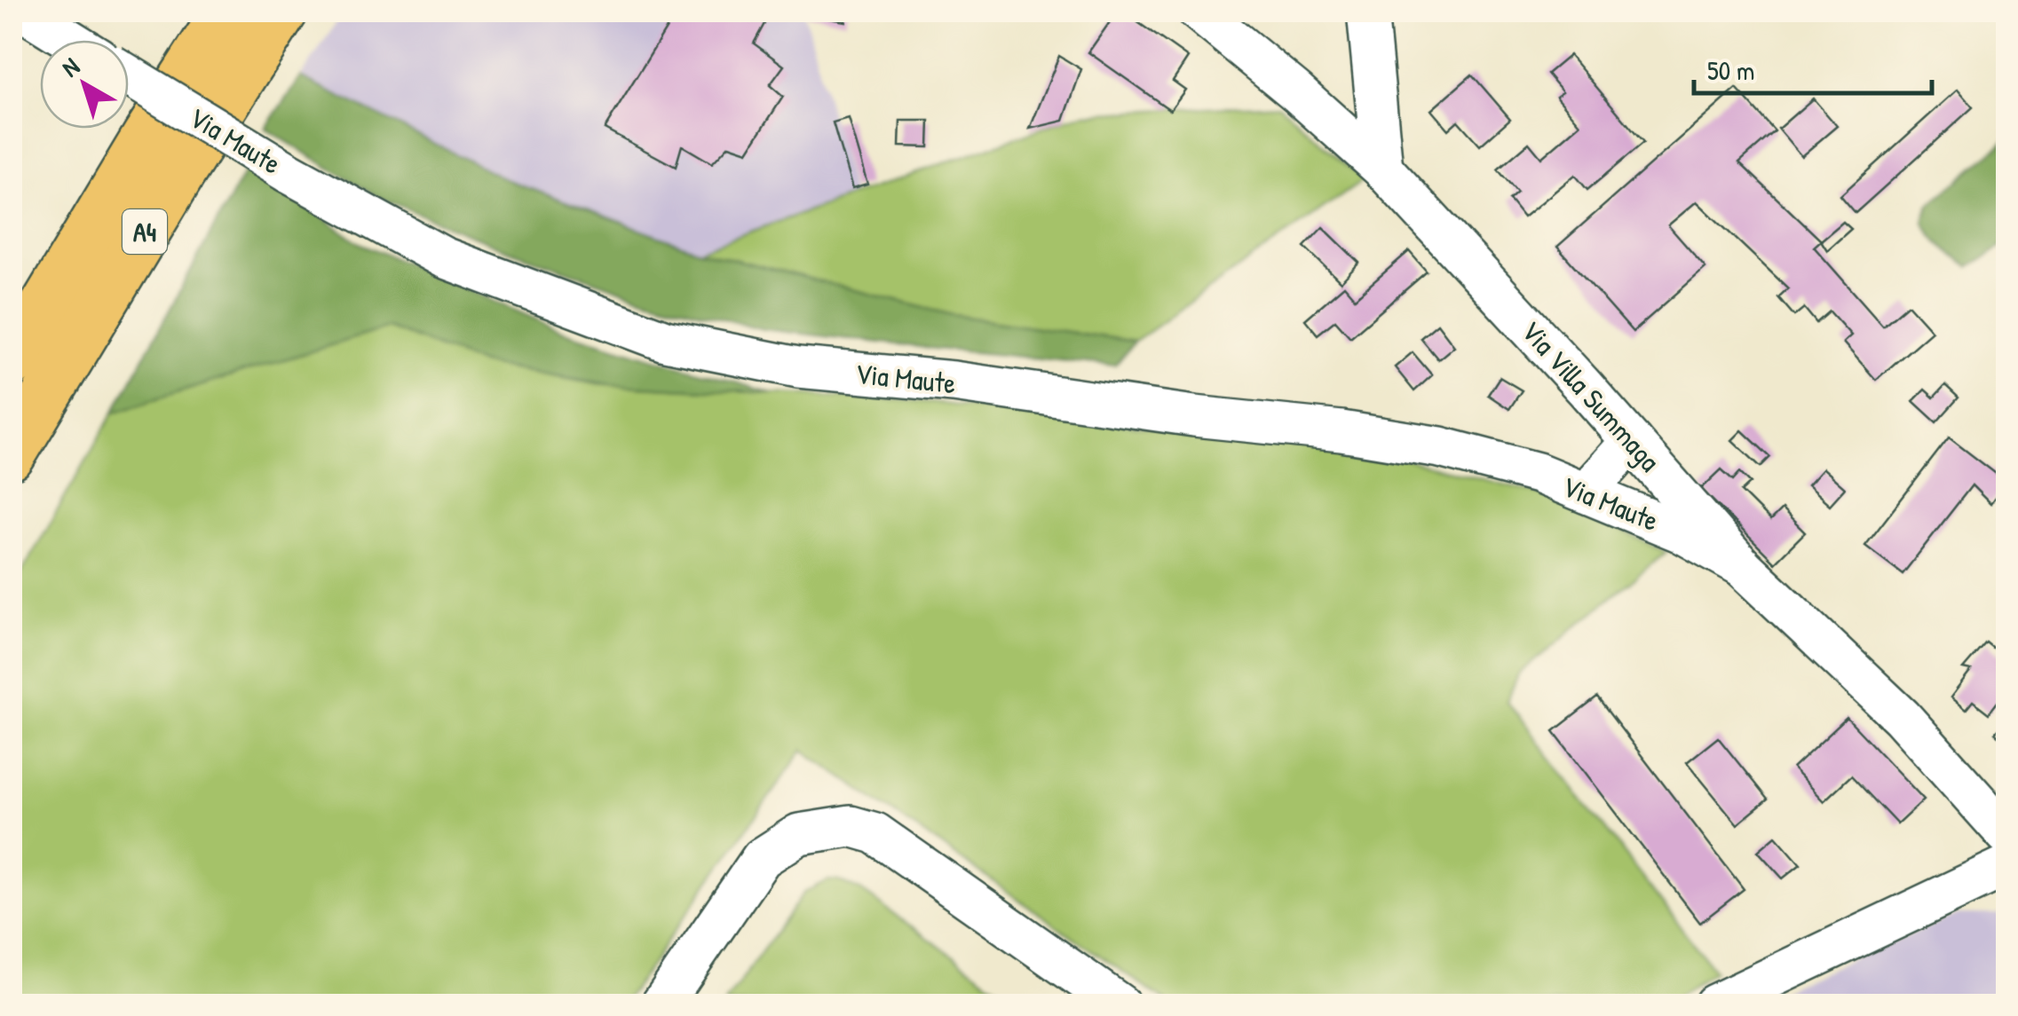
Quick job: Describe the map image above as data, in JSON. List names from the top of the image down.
{
  "streets": {
    "highway": ["A4"],
    "street": ["Via Maute", "Via Villa Summaga"]
  },
  "crossings": [
    ["Via Maute", "Via Villa Summaga"]
  ],
  "scale_bar": "50 m",
  "north": "top left"
}
